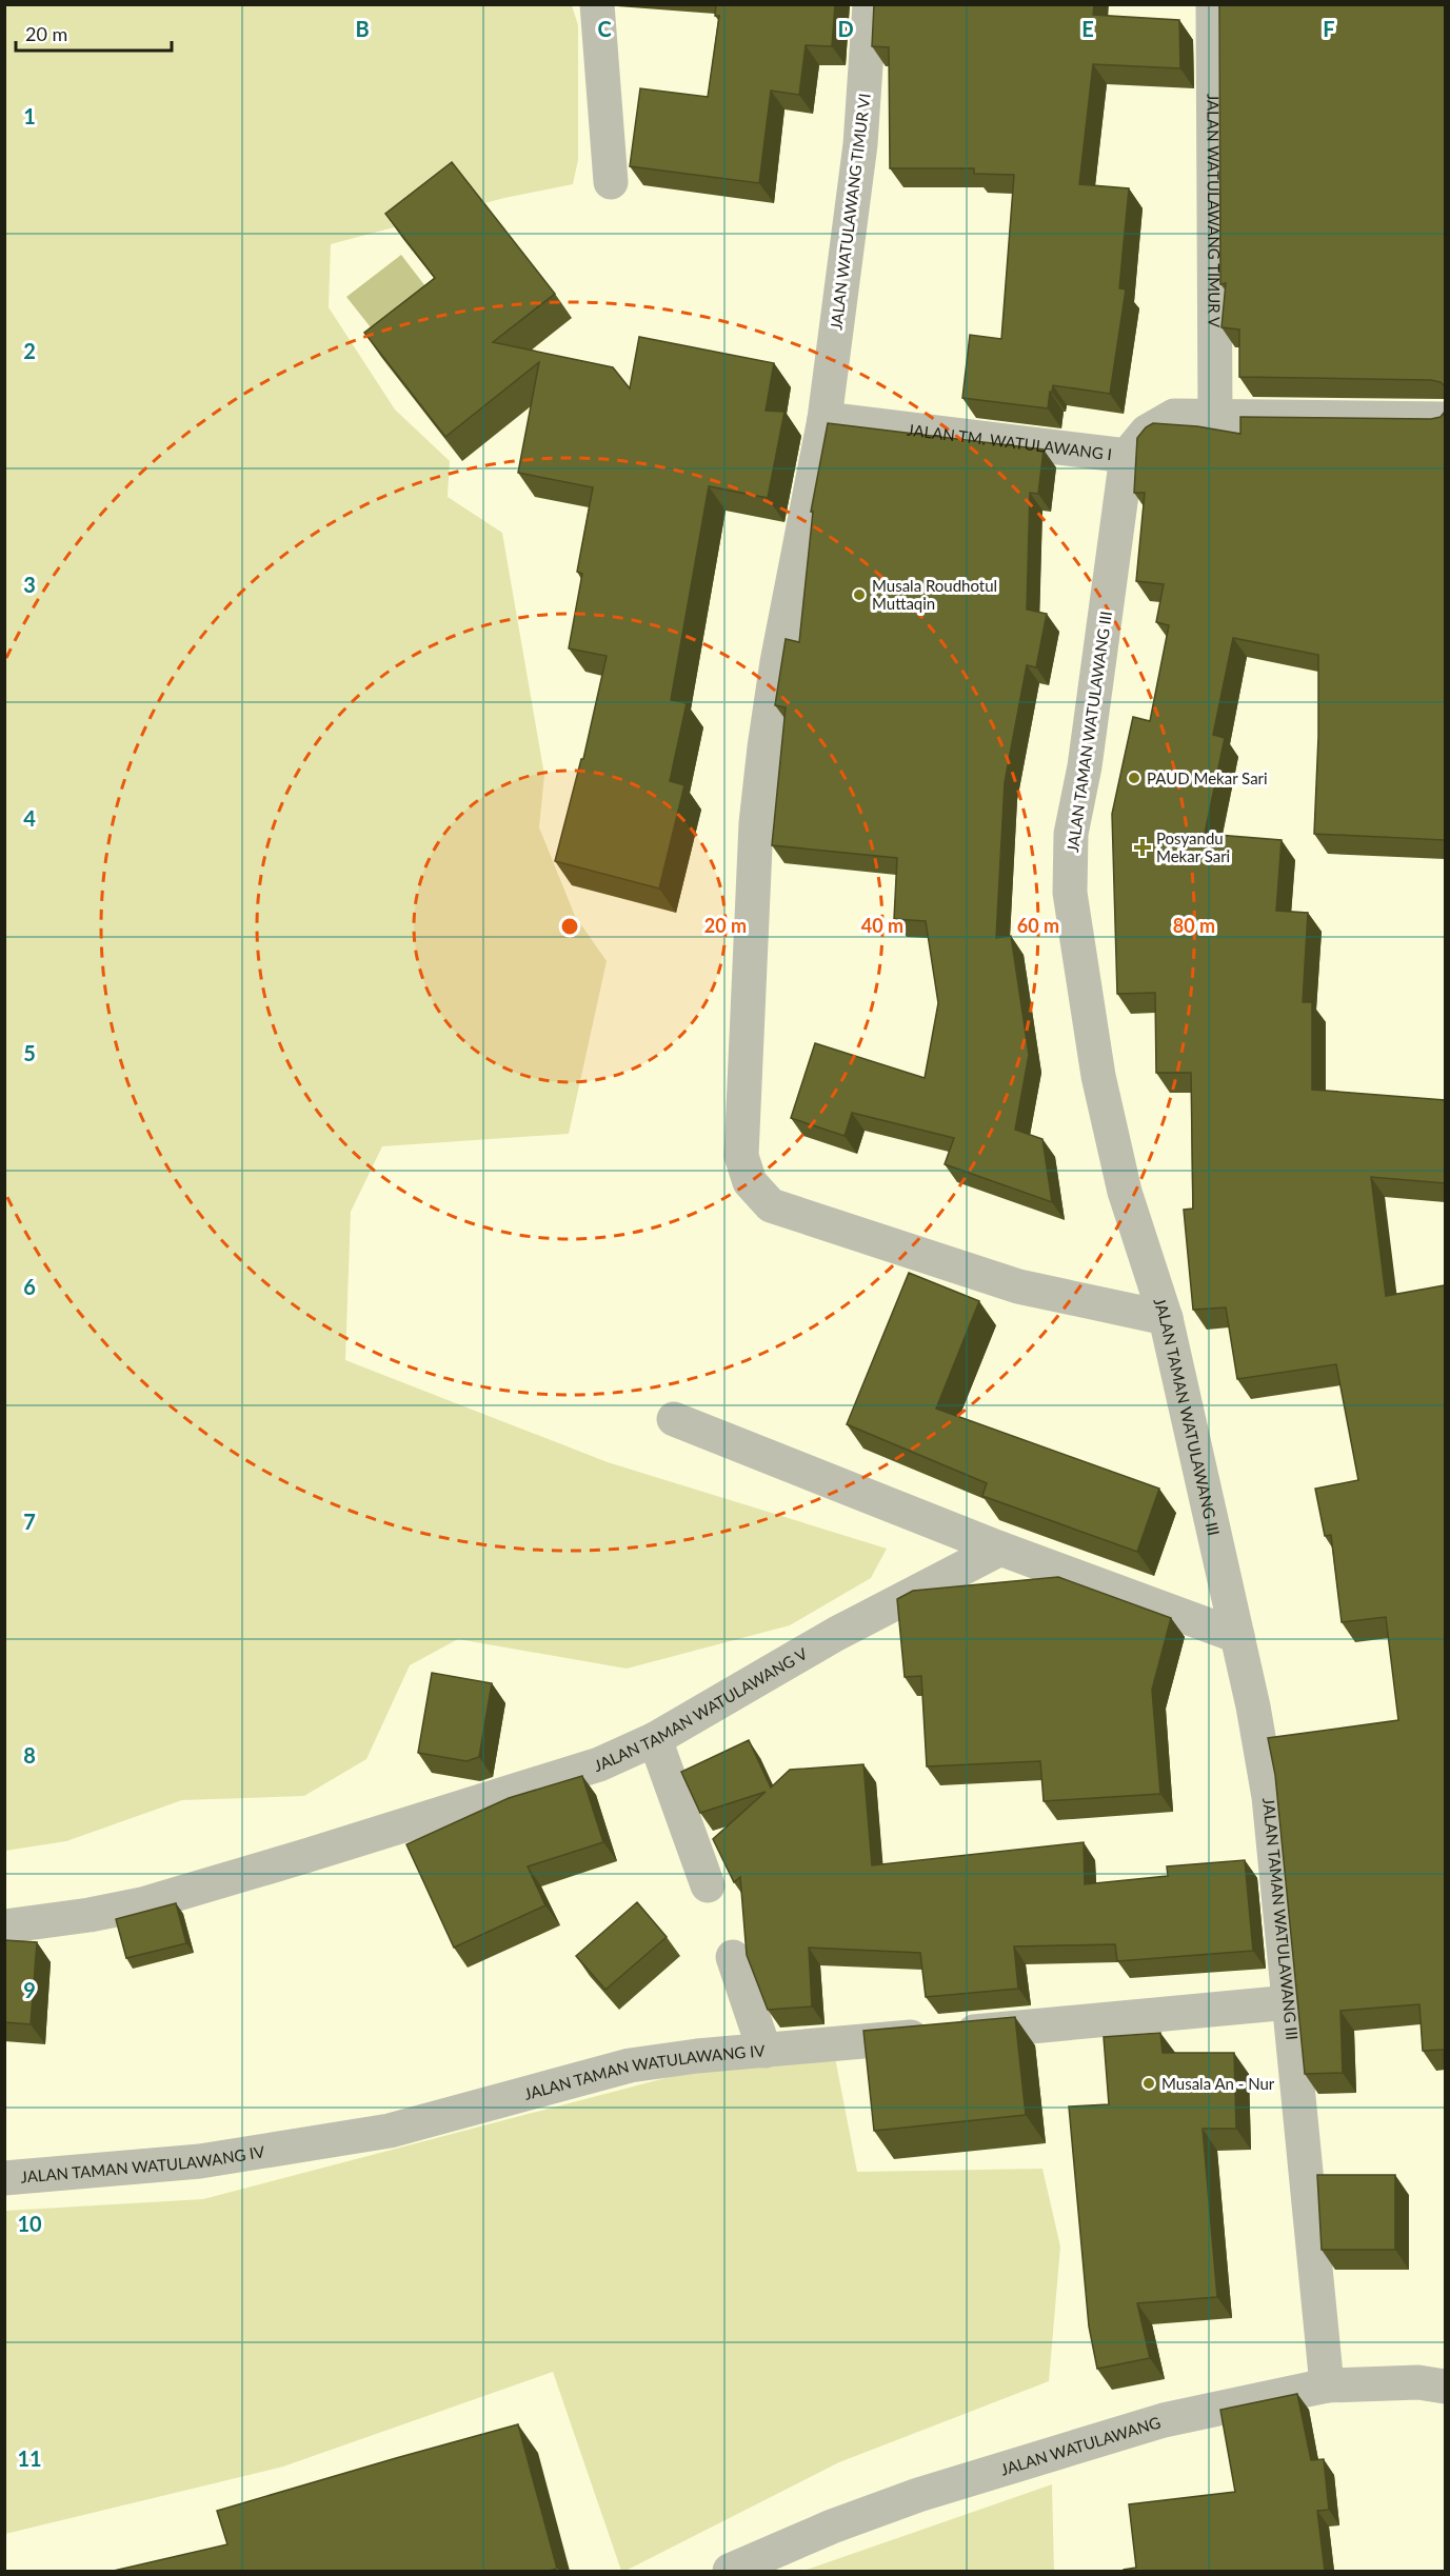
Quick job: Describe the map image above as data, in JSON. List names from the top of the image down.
{
  "streets": {
    "street": [
      "JALAN WATULAWANG TIMUR V",
      "JALAN WATULAWANG TIMUR VI",
      "JALAN TM. WATULAWANG I",
      "JALAN TAMAN WATULAWANG III",
      "JALAN TAMAN WATULAWANG V",
      "JALAN TAMAN WATULAWANG IV",
      "JALAN WATULAWANG"
    ]
  },
  "crossings": [
    ["JALAN WATULAWANG TIMUR V", "JALAN TM. WATULAWANG I"],
    ["JALAN WATULAWANG TIMUR VI", "JALAN TM. WATULAWANG I"],
    ["JALAN WATULAWANG TIMUR VI", "JALAN TAMAN WATULAWANG III"],
    ["JALAN TM. WATULAWANG I", "JALAN TAMAN WATULAWANG III"],
    ["JALAN TAMAN WATULAWANG III", "JALAN TAMAN WATULAWANG IV"],
    ["JALAN TAMAN WATULAWANG III", "JALAN WATULAWANG"]
  ],
  "places": {
    "other": ["Musala Roudhotul Muttaqin", "PAUD Mekar Sari", "Musala An - Nur"],
    "health": ["Posyandu Mekar Sari"]
  },
  "scale_bar": "20 m",
  "grid": {
    "columns": [
      "B",
      "C",
      "D",
      "E",
      "F"
    ],
    "rows": [
      "1",
      "2",
      "3",
      "4",
      "5",
      "6",
      "7",
      "8",
      "9",
      "10",
      "11"
    ]
  },
  "rings": [
    "20 m",
    "40 m",
    "60 m",
    "80 m"
  ]
}
